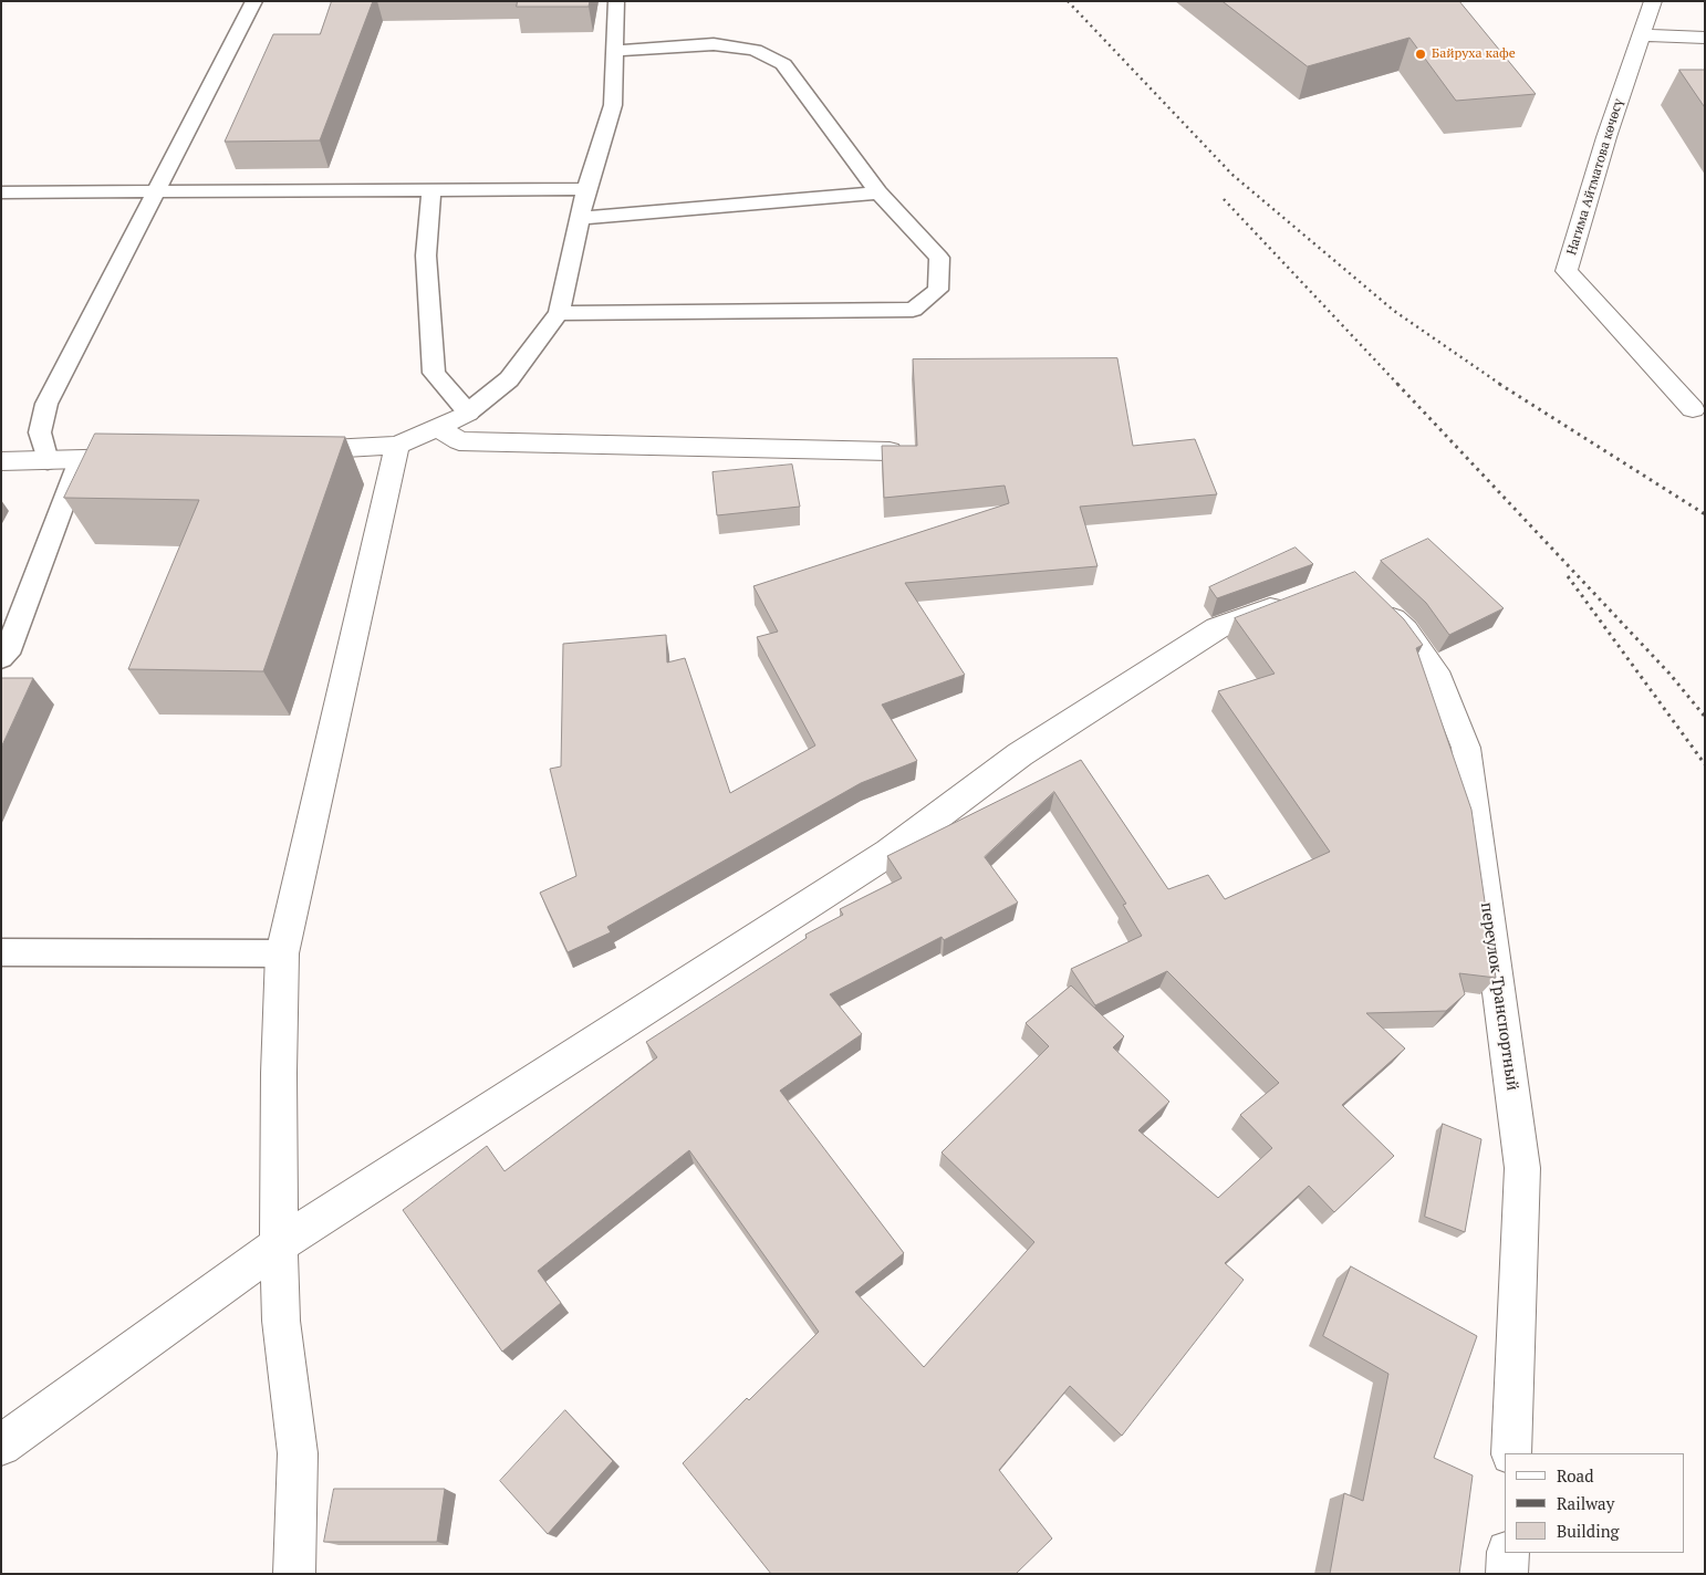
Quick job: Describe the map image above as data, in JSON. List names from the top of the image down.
{
  "streets": {
    "street": ["Нагима Айтматова көчөсү", "переулок Транспортный"]
  },
  "places": ["Байруха кафе"],
  "legend": ["Road", "Railway", "Building"]
}
